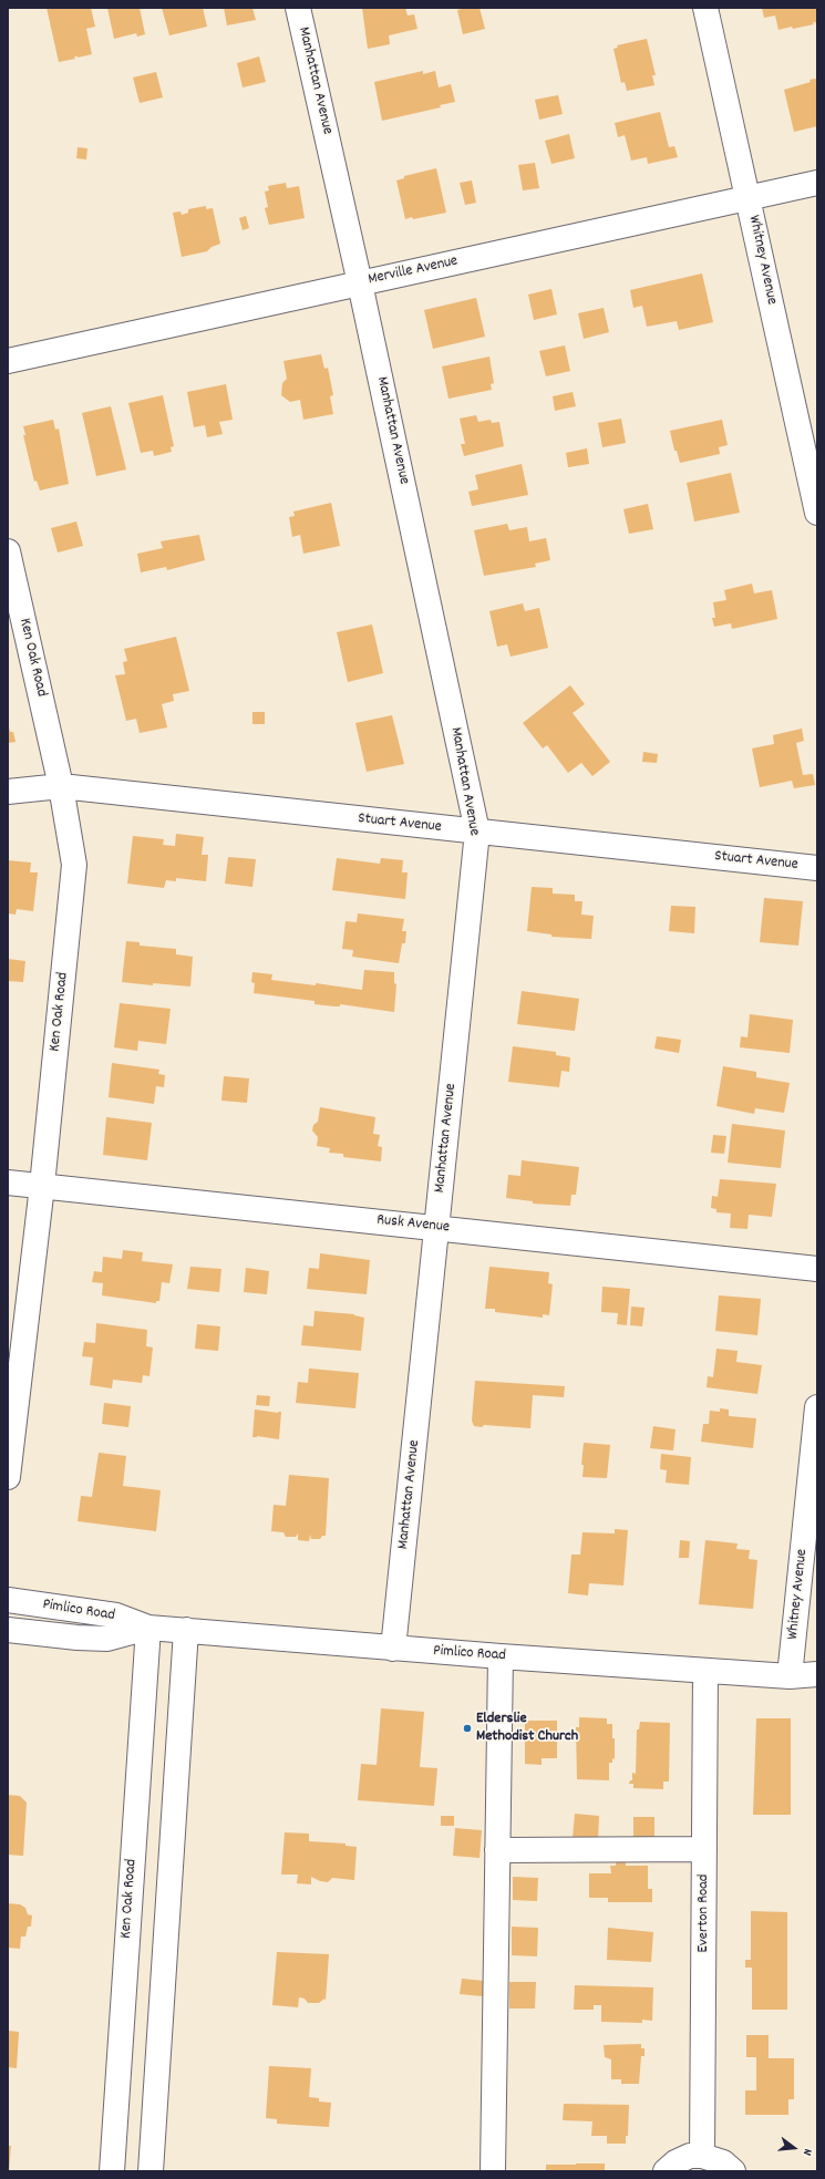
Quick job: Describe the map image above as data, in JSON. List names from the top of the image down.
{
  "streets": {
    "street": [
      "Manhattan Avenue",
      "Whitney Avenue",
      "Merville Avenue",
      "Ken Oak Road",
      "Stuart Avenue",
      "Rusk Avenue",
      "Pimlico Road",
      "Everton Road"
    ]
  },
  "crossings": [
    ["Manhattan Avenue", "Merville Avenue"],
    ["Manhattan Avenue", "Stuart Avenue"],
    ["Manhattan Avenue", "Rusk Avenue"],
    ["Manhattan Avenue", "Pimlico Road"],
    ["Whitney Avenue", "Merville Avenue"],
    ["Whitney Avenue", "Pimlico Road"],
    ["Ken Oak Road", "Stuart Avenue"],
    ["Ken Oak Road", "Rusk Avenue"],
    ["Ken Oak Road", "Pimlico Road"],
    ["Pimlico Road", "Everton Road"]
  ],
  "places": ["Elderslie Methodist Church"],
  "north": "right"
}
